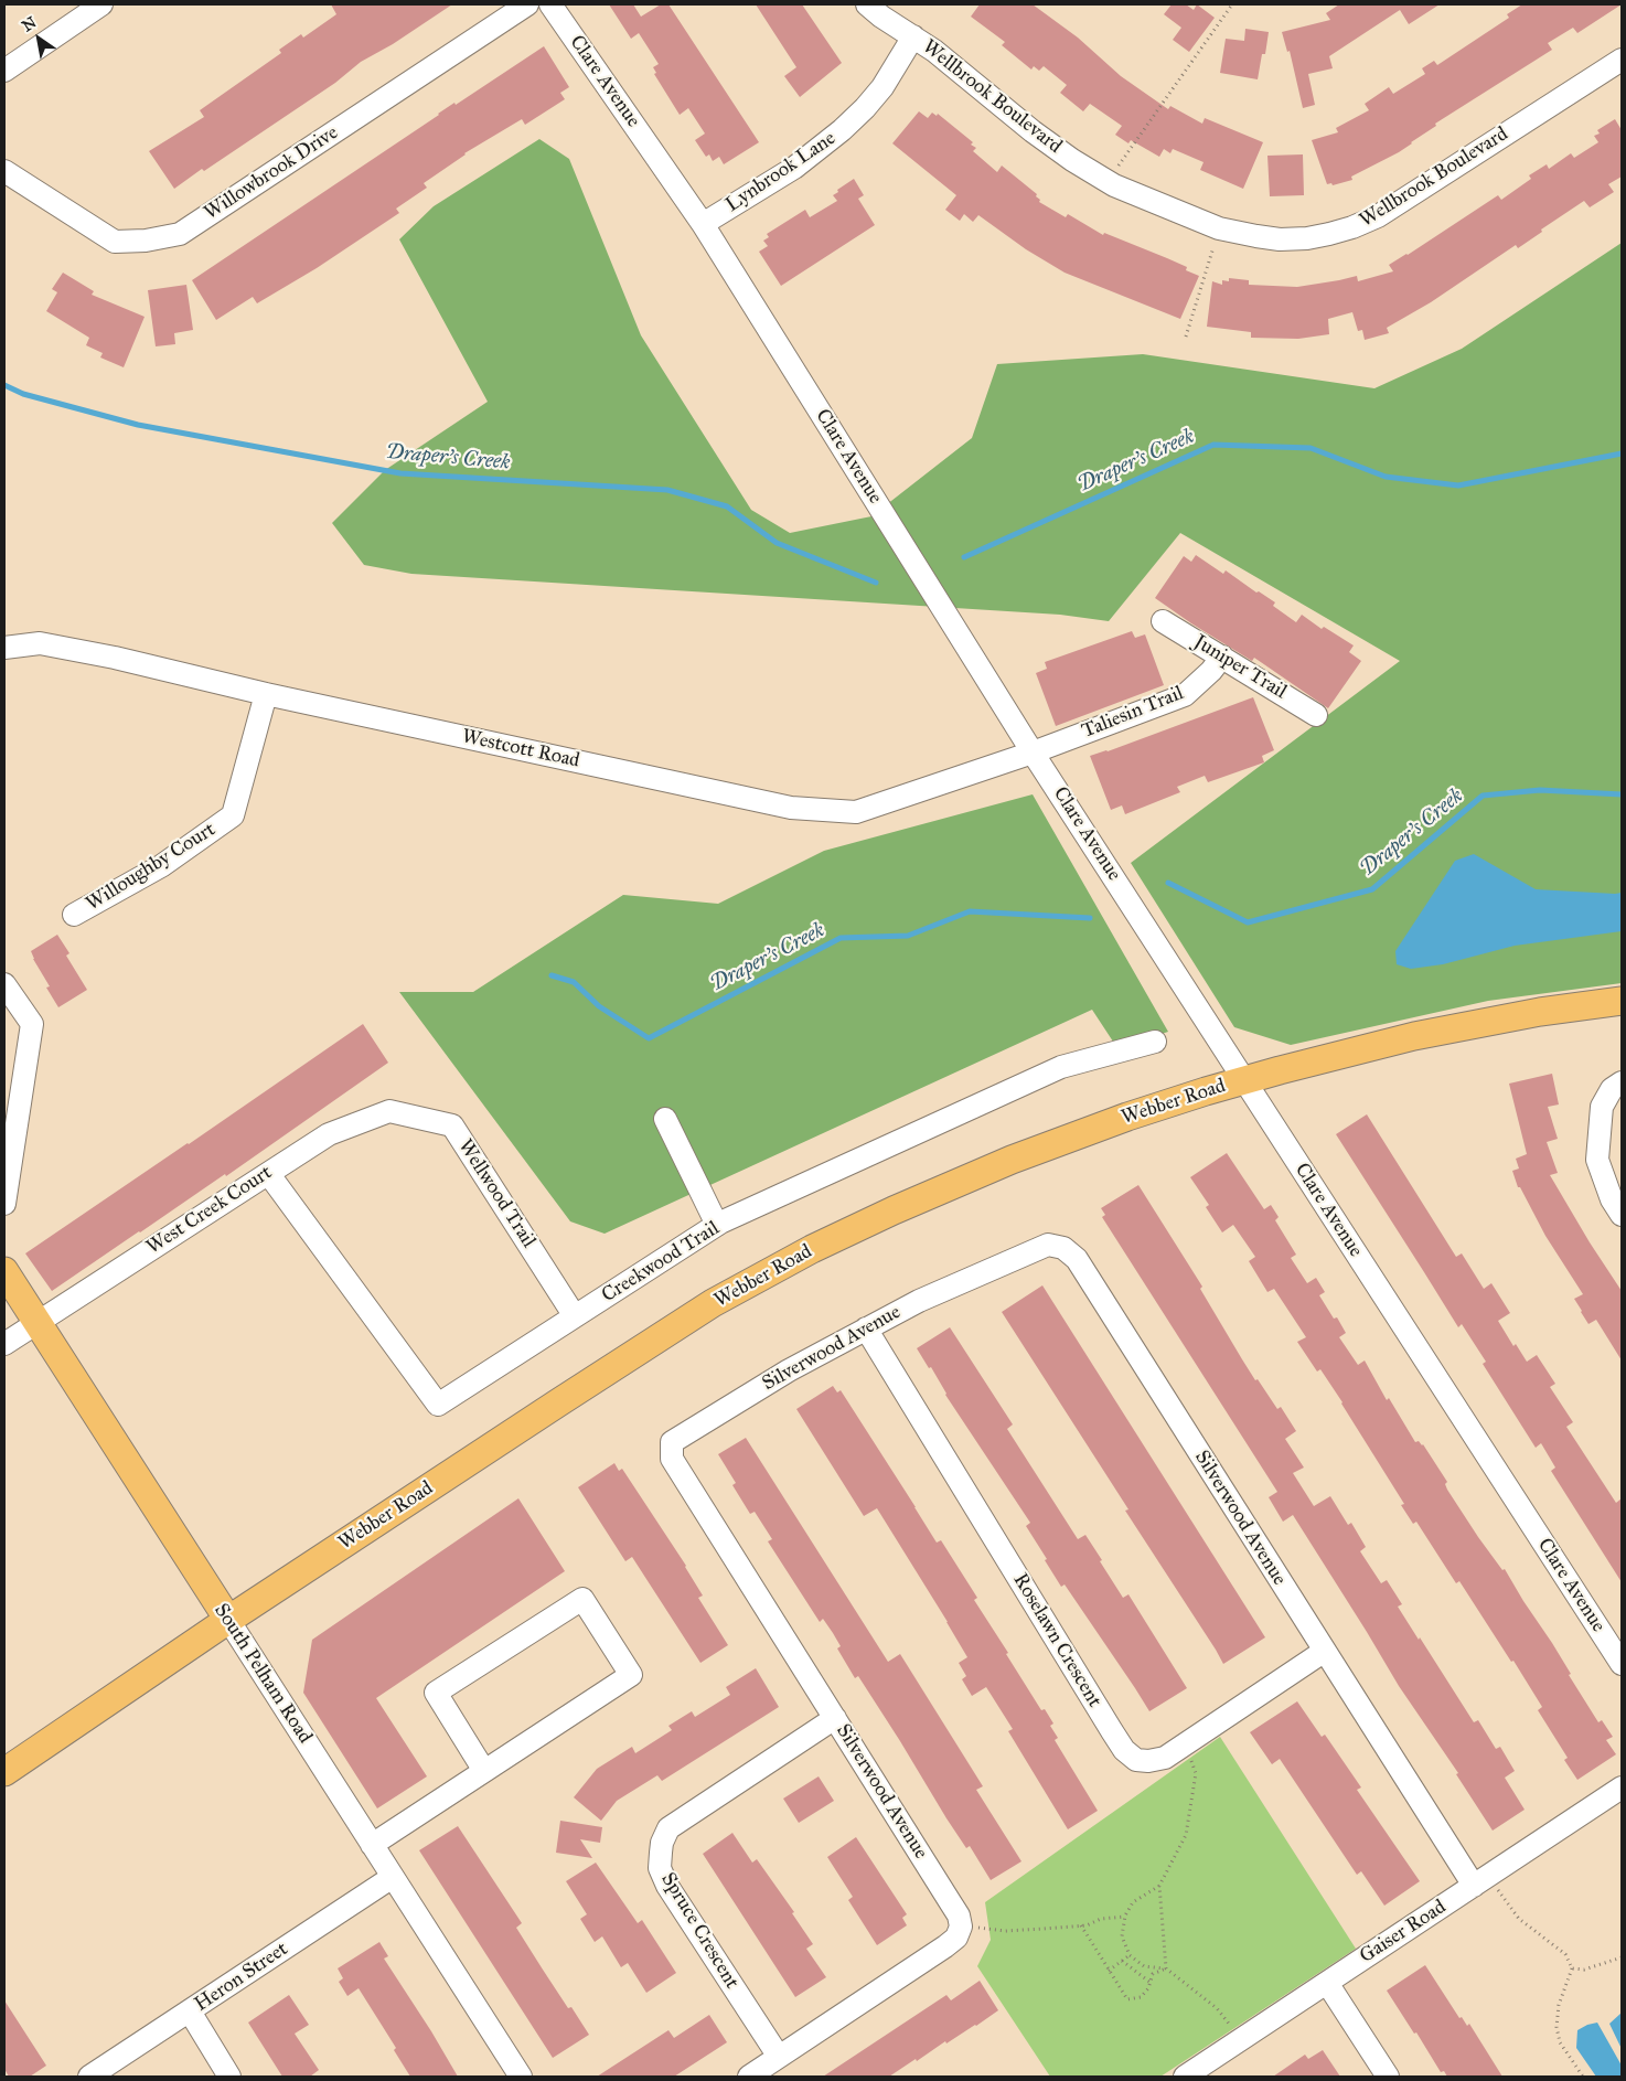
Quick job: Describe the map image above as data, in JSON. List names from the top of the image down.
{
  "streets": {
    "main road": ["Webber Road", "South Pelham Road"],
    "street": [
      "Clare Avenue",
      "Wellbrook Boulevard",
      "Lynbrook Lane",
      "Willowbrook Drive",
      "Juniper Trail",
      "Taliesin Trail",
      "Westcott Road",
      "Willoughby Court",
      "Wellwood Trail",
      "West Creek Court",
      "Creekwood Trail",
      "Silverwood Avenue",
      "Roselawn Crescent",
      "Spruce Crescent",
      "Gaiser Road",
      "Heron Street"
    ]
  },
  "crossings": [
    ["Clare Avenue", "Lynbrook Lane"],
    ["Clare Avenue", "Taliesin Trail"],
    ["Clare Avenue", "Westcott Road"],
    ["Clare Avenue", "Webber Road"],
    ["Wellbrook Boulevard", "Lynbrook Lane"],
    ["Juniper Trail", "Taliesin Trail"],
    ["Taliesin Trail", "Westcott Road"],
    ["Westcott Road", "Willoughby Court"],
    ["Webber Road", "South Pelham Road"],
    ["Wellwood Trail", "West Creek Court"],
    ["Wellwood Trail", "Creekwood Trail"],
    ["West Creek Court", "South Pelham Road"],
    ["Silverwood Avenue", "Roselawn Crescent"],
    ["Silverwood Avenue", "Spruce Crescent"],
    ["Silverwood Avenue", "Gaiser Road"],
    ["South Pelham Road", "Heron Street"]
  ],
  "water": ["Draper's Creek"],
  "north": "top left"
}
